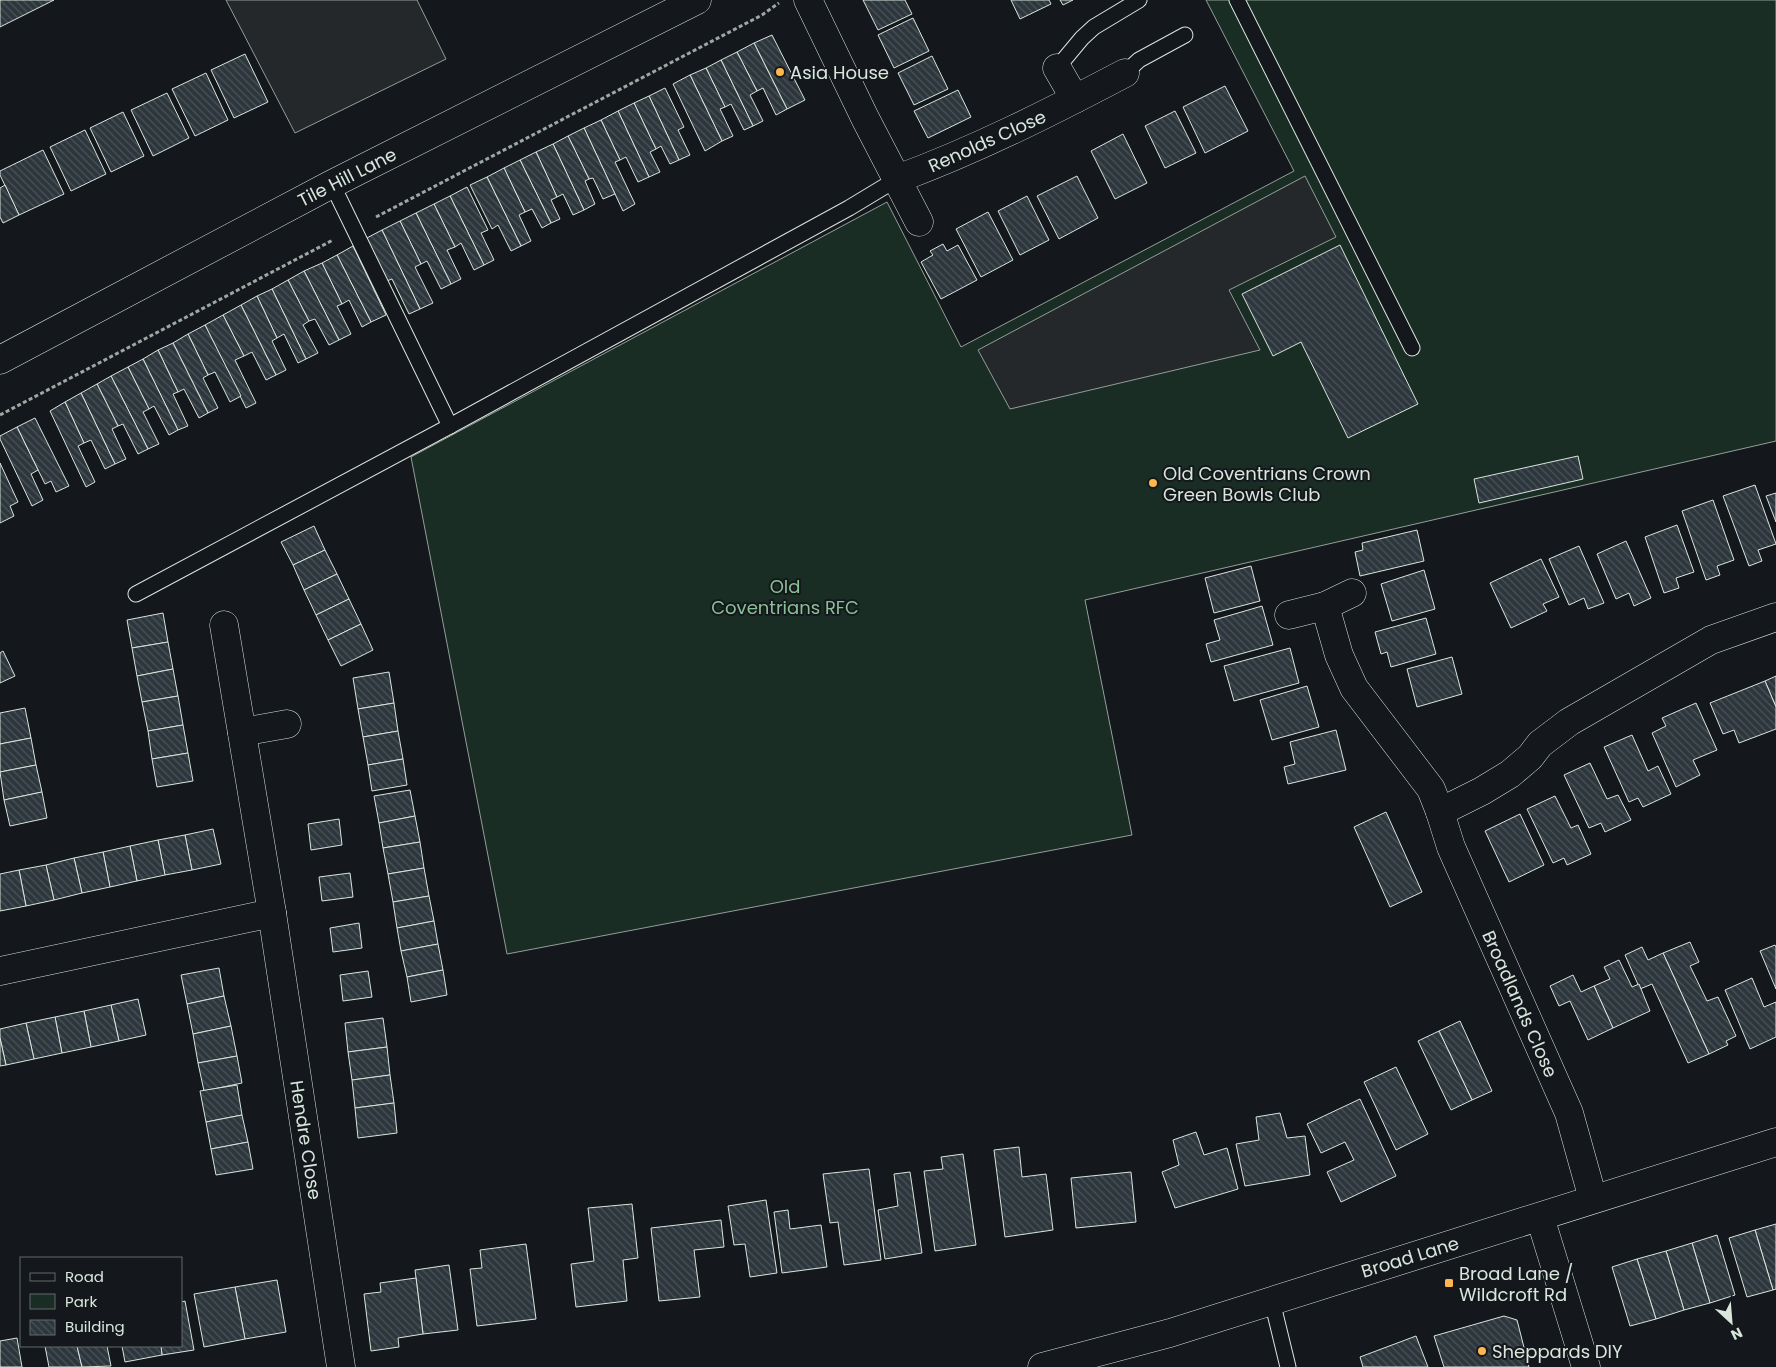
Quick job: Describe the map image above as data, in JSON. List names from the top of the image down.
{
  "streets": {
    "street": [
      "Renolds Close",
      "Tile Hill Lane",
      "Broadlands Close",
      "Hendre Close",
      "Broad Lane"
    ]
  },
  "crossings": [
    ["Broadlands Close", "Broad Lane"]
  ],
  "parks": ["Old Coventrians RFC"],
  "places": {
    "other": ["Asia House", "Old Coventrians Crown Green Bowls Club", "Sheppards DIY"],
    "transit": ["Broad Lane / Wildcroft Rd"]
  },
  "legend": ["Road", "Park", "Building"],
  "north": "bottom right"
}
